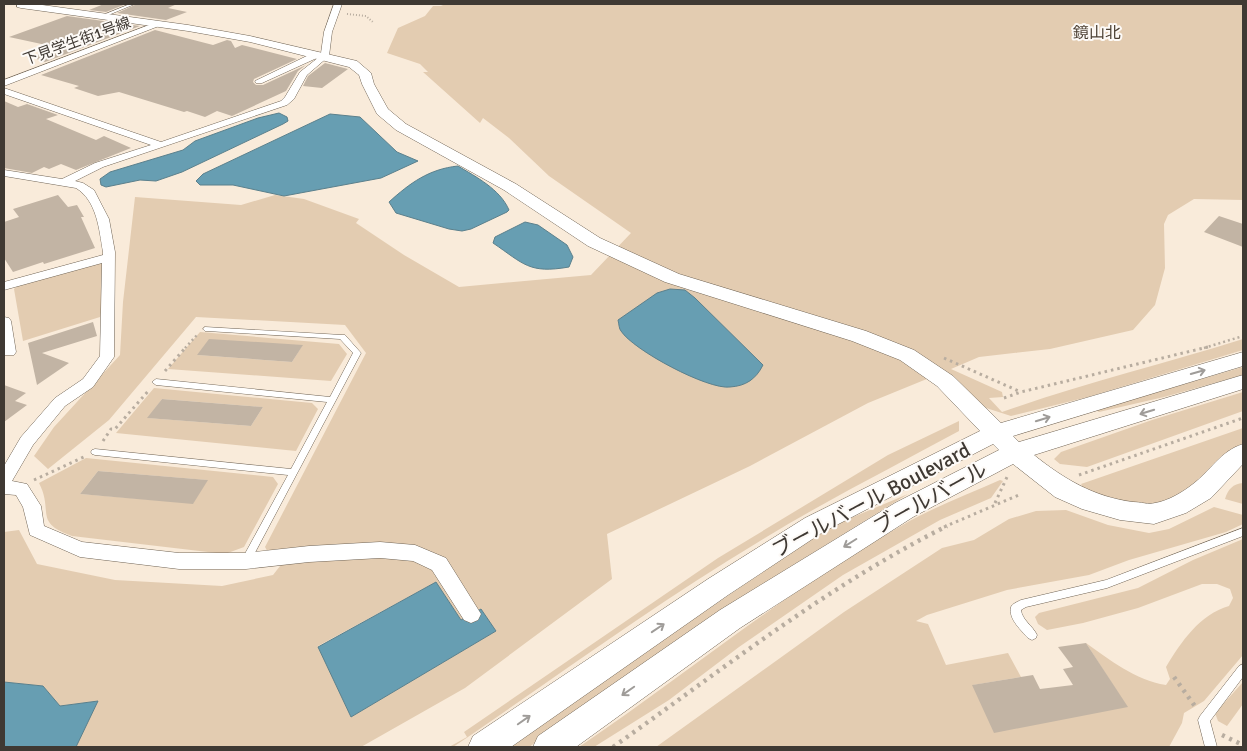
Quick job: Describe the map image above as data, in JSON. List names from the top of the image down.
{
  "streets": {
    "street": ["下見学生街1号線", "ブールバール", "ブールバール Boulevard"]
  },
  "crossings": [
    ["ブールバール", "ブールバール Boulevard"]
  ],
  "one_way": ["ブールバール", "ブールバール Boulevard"],
  "districts": ["鏡山北"]
}
